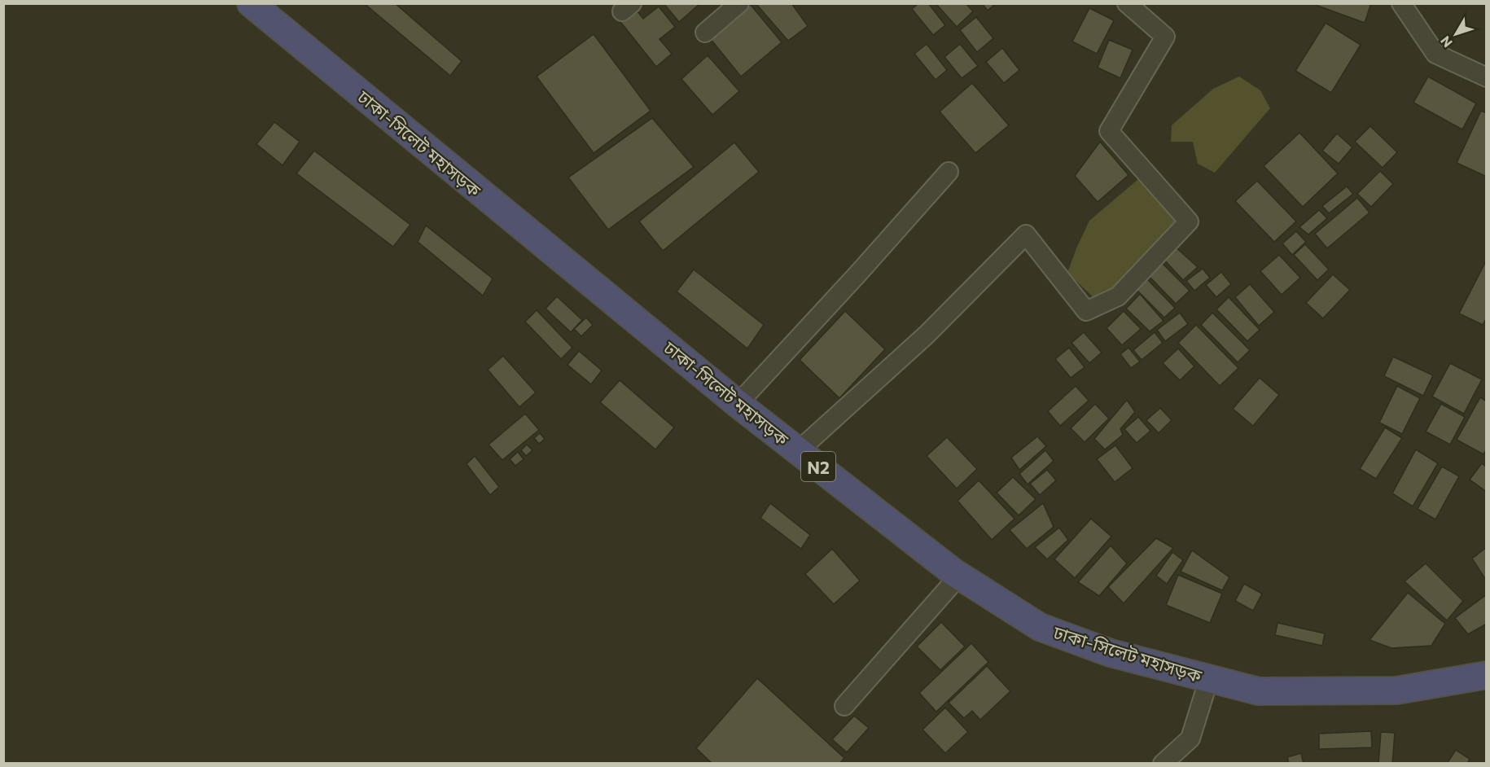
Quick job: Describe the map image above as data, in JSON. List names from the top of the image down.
{
  "streets": {
    "highway": ["ঢাকা-সিলেট মহাসড়ক", "N2"]
  },
  "north": "bottom left"
}
